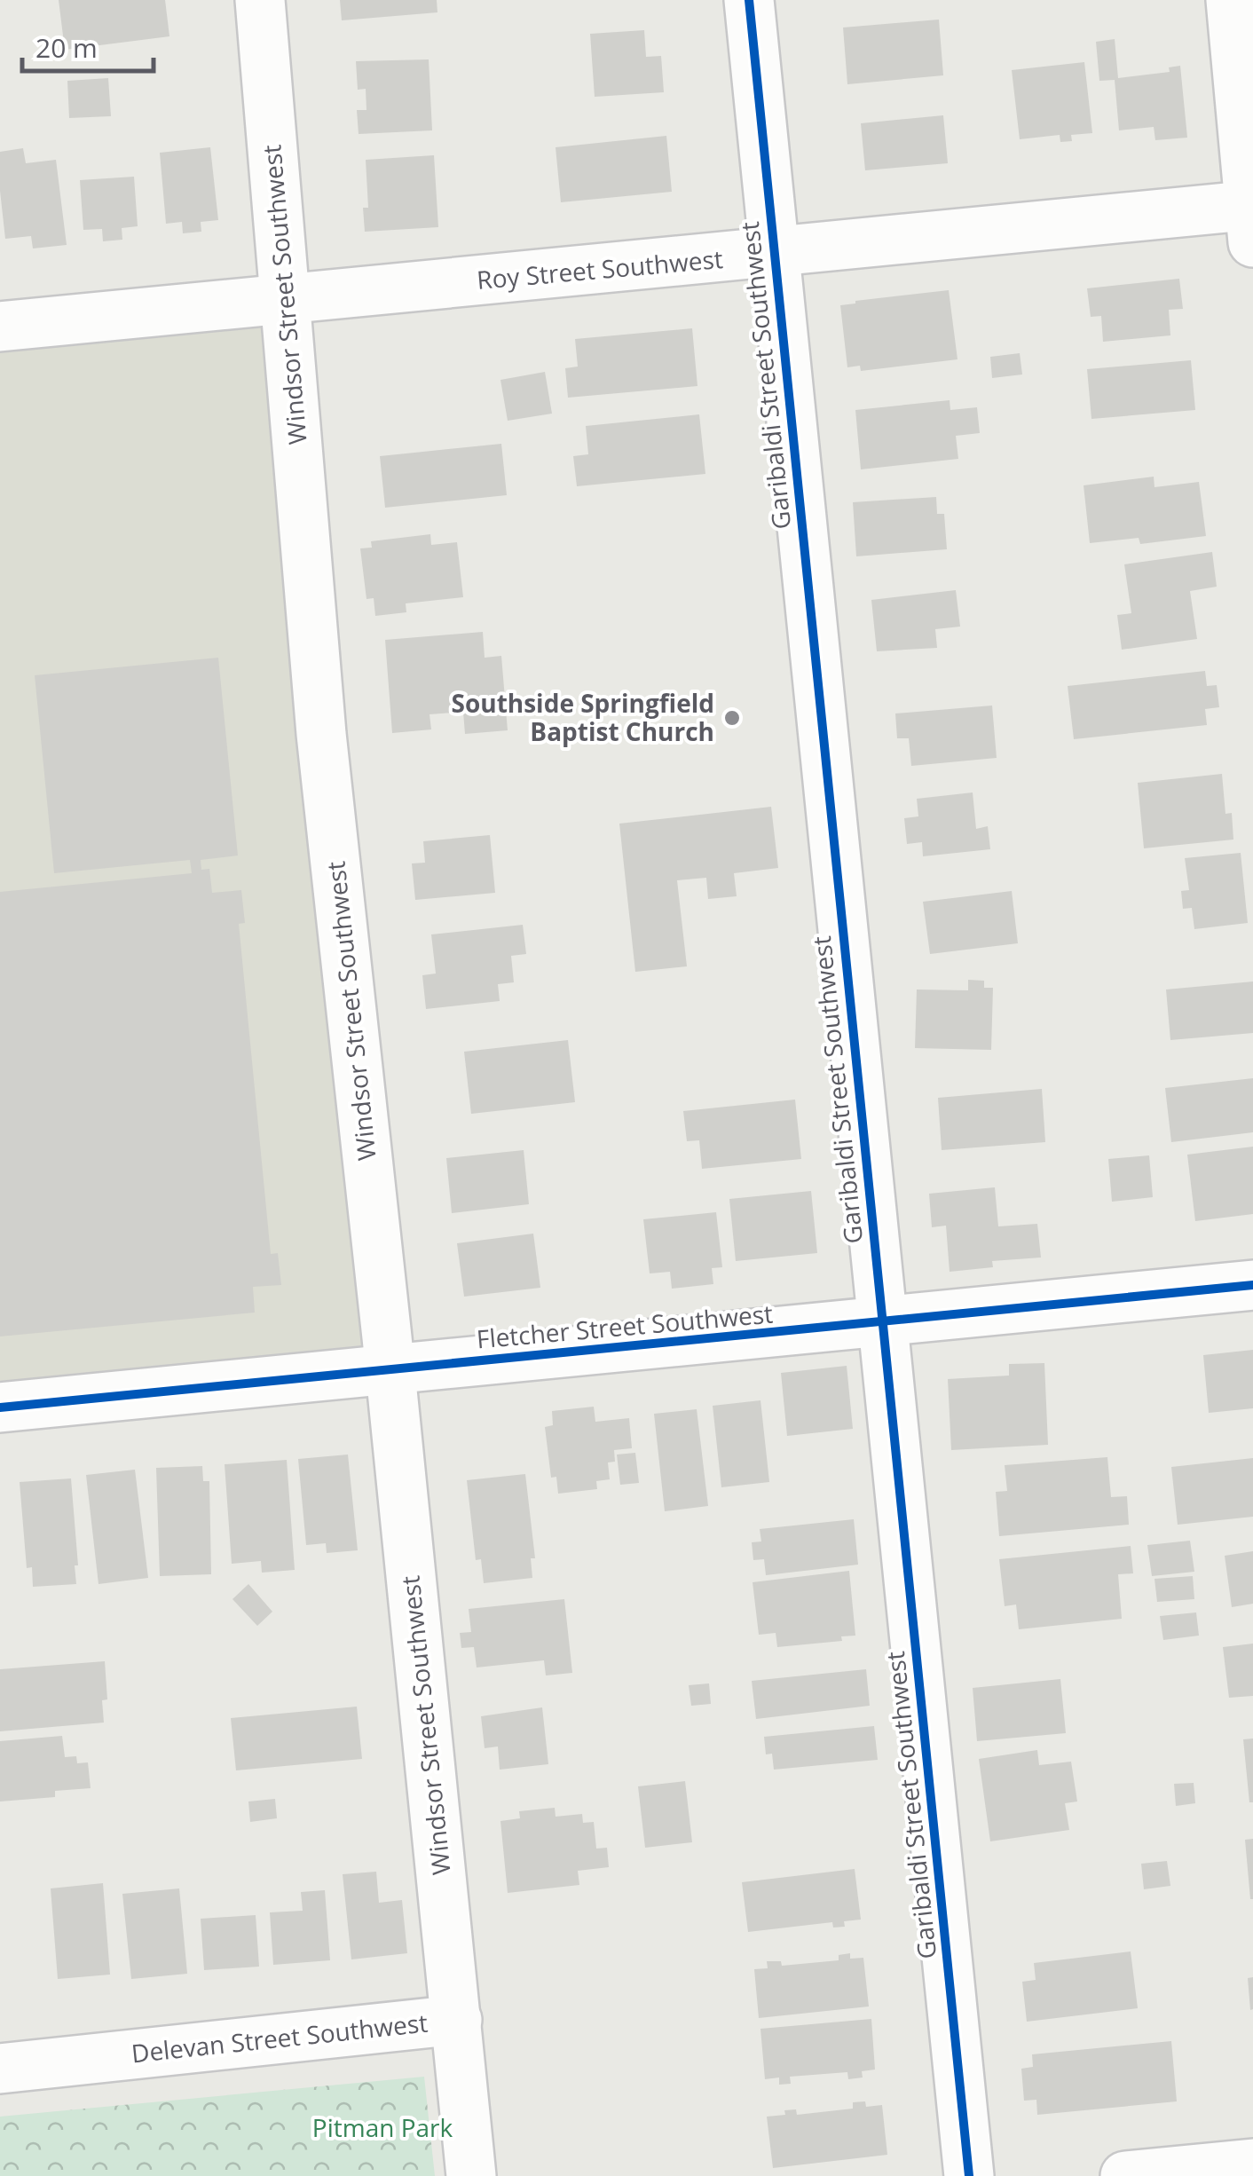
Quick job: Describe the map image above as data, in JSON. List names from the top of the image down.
{
  "streets": {
    "street": [
      "Roy Street Southwest",
      "Windsor Street Southwest",
      "Garibaldi Street Southwest",
      "Fletcher Street Southwest",
      "Delevan Street Southwest"
    ]
  },
  "crossings": [
    ["Roy Street Southwest", "Windsor Street Southwest"],
    ["Roy Street Southwest", "Garibaldi Street Southwest"],
    ["Windsor Street Southwest", "Fletcher Street Southwest"],
    ["Windsor Street Southwest", "Delevan Street Southwest"],
    ["Garibaldi Street Southwest", "Fletcher Street Southwest"]
  ],
  "parks": ["Pitman Park"],
  "places": ["Southside Springfield Baptist Church"],
  "scale_bar": "20 m"
}
